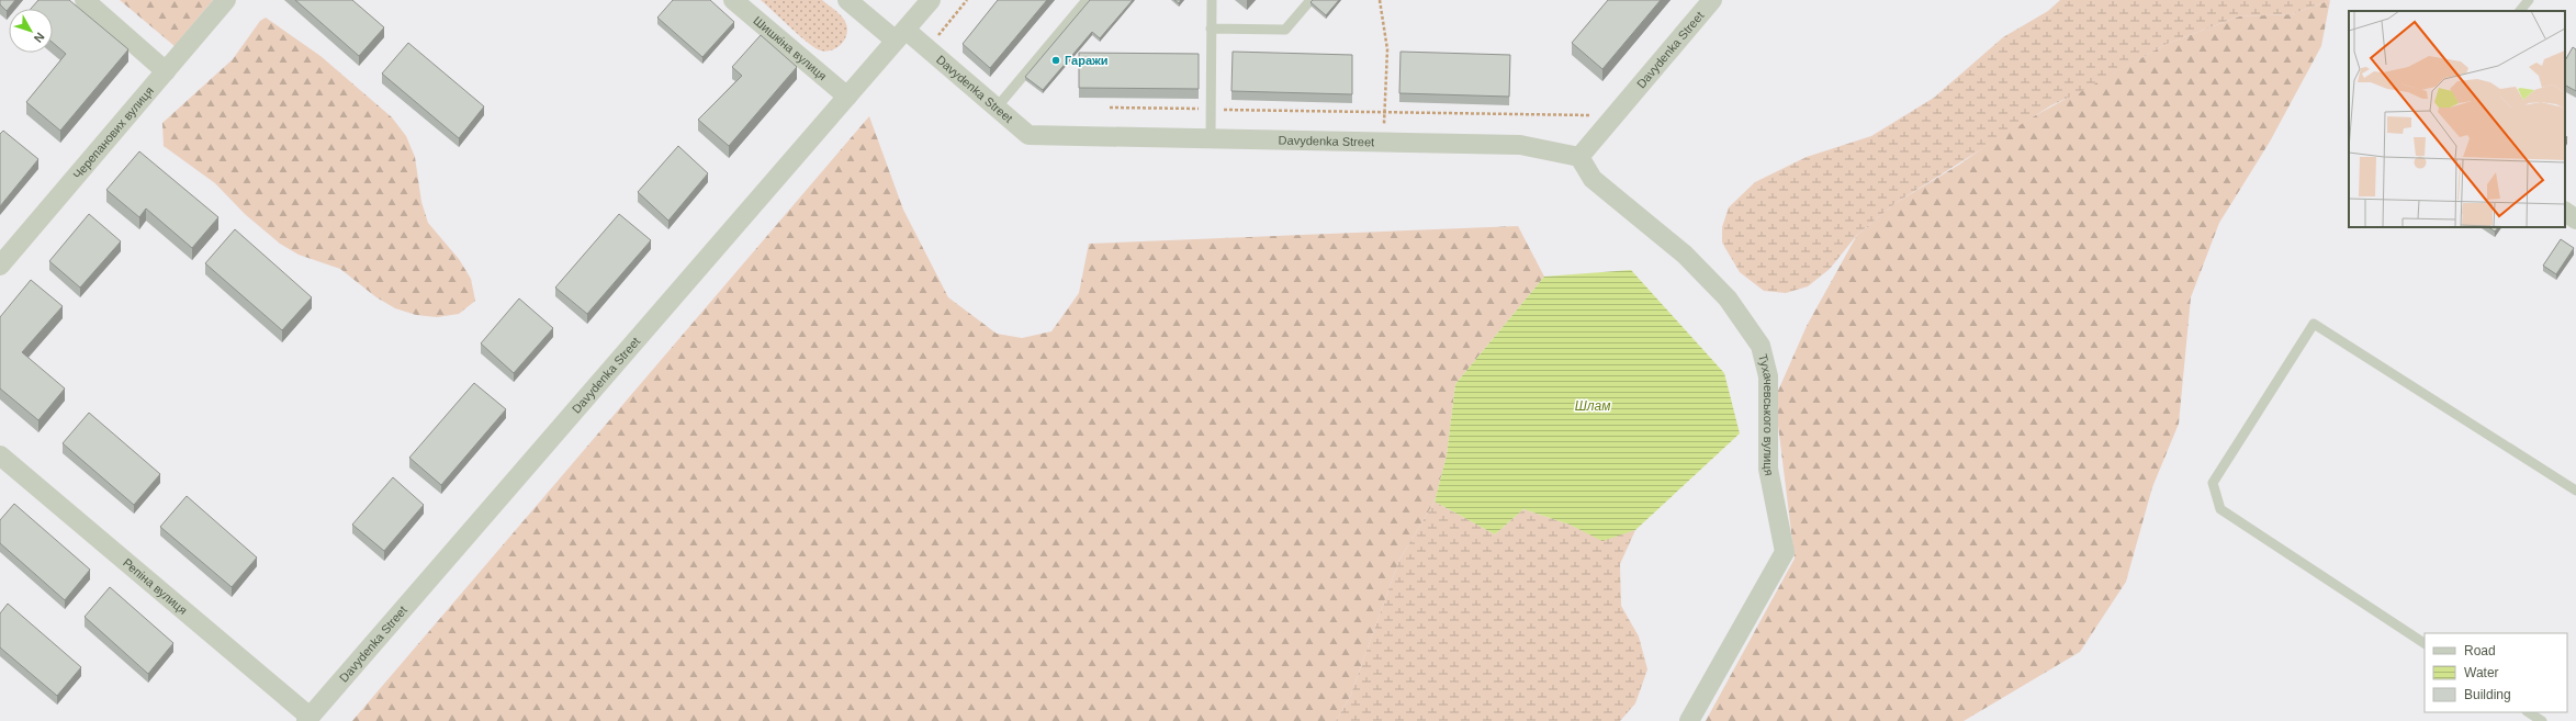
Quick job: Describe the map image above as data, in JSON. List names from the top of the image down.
{
  "streets": {
    "street": [
      "Шишкiна вулиця",
      "Davydenka Street",
      "Черепанових вулиця",
      "Тухачевського вулиця",
      "Репiна вулиця"
    ]
  },
  "crossings": [
    ["Шишкiна вулиця", "Davydenka Street"],
    ["Davydenka Street", "Тухачевського вулиця"],
    ["Davydenka Street", "Репiна вулиця"]
  ],
  "water": ["Шлам"],
  "places": ["Гаражи"],
  "legend": ["Road", "Water", "Building"],
  "north": "bottom right"
}
